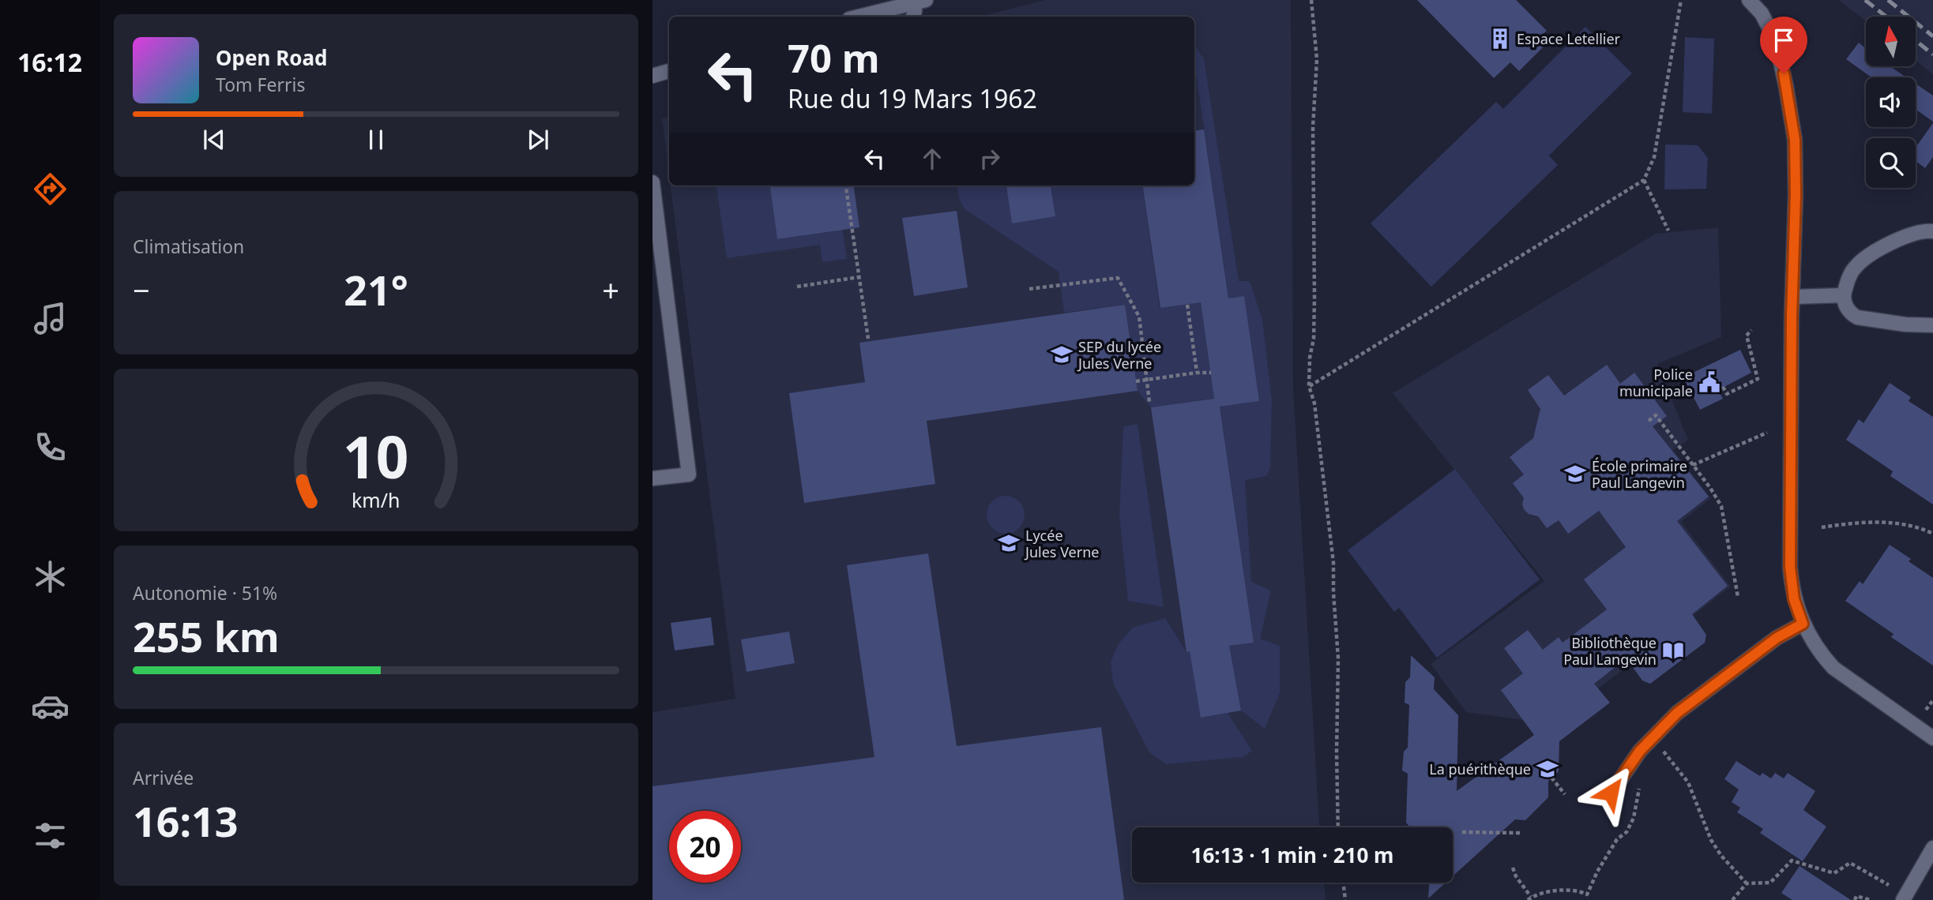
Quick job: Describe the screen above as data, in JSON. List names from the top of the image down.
{
  "places": {
    "building": ["Espace Letellier"],
    "school or university": [
      "SEP du lycée Jules Verne",
      "École primaire Paul Langevin",
      "Lycée Jules Verne",
      "La puérithèque"
    ],
    "public building": ["Police municipale"],
    "library": ["Bibliothèque Paul Langevin"]
  },
  "north": "top",
  "page": {
    "tabs": "16:12",
    "turn": ["70 m", "Rue du 19 Mars 1962"],
    "song": ["Open Road", "Tom Ferris"],
    "tile": [
      "Climatisation",
      ["Autonomie · 51%", "255 km"],
      ["Arrivée", "16:13"]
    ],
    "heat": ["−", "21°", "+"],
    "limit": "20",
    "trip": "16:13 · 1 min · 210 m",
    "gauge": ["10", "km/h"]
  }
}
